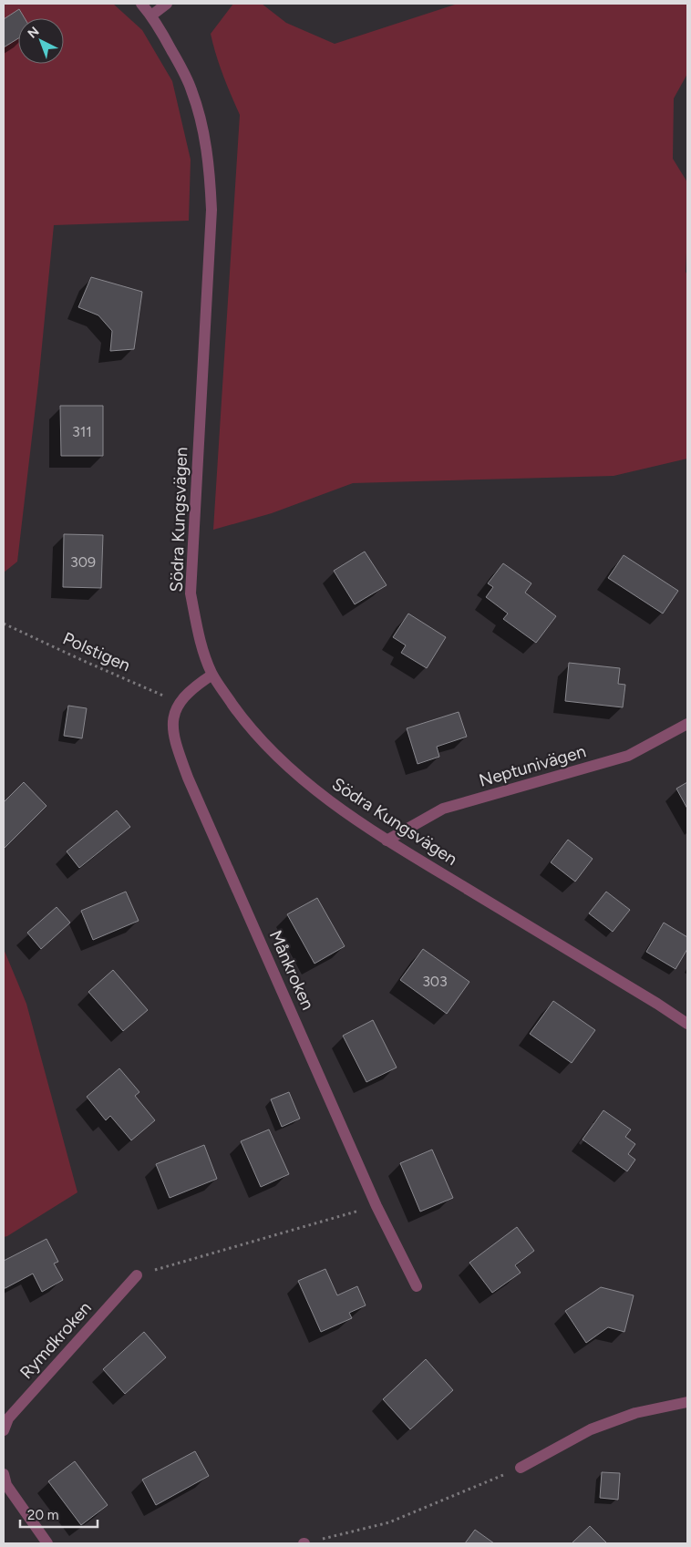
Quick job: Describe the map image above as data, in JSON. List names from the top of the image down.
{
  "streets": {
    "street": [
      "Södra Kungsvägen",
      "Neptunivägen",
      "Månkroken",
      "Rymdkroken"
    ],
    "path": ["Polstigen"]
  },
  "crossings": [
    ["Södra Kungsvägen", "Neptunivägen"],
    ["Södra Kungsvägen", "Månkroken"],
    ["Polstigen", "Månkroken"]
  ],
  "house_numbers": ["311", "309", "303"],
  "scale_bar": "20 m",
  "north": "top left"
}
